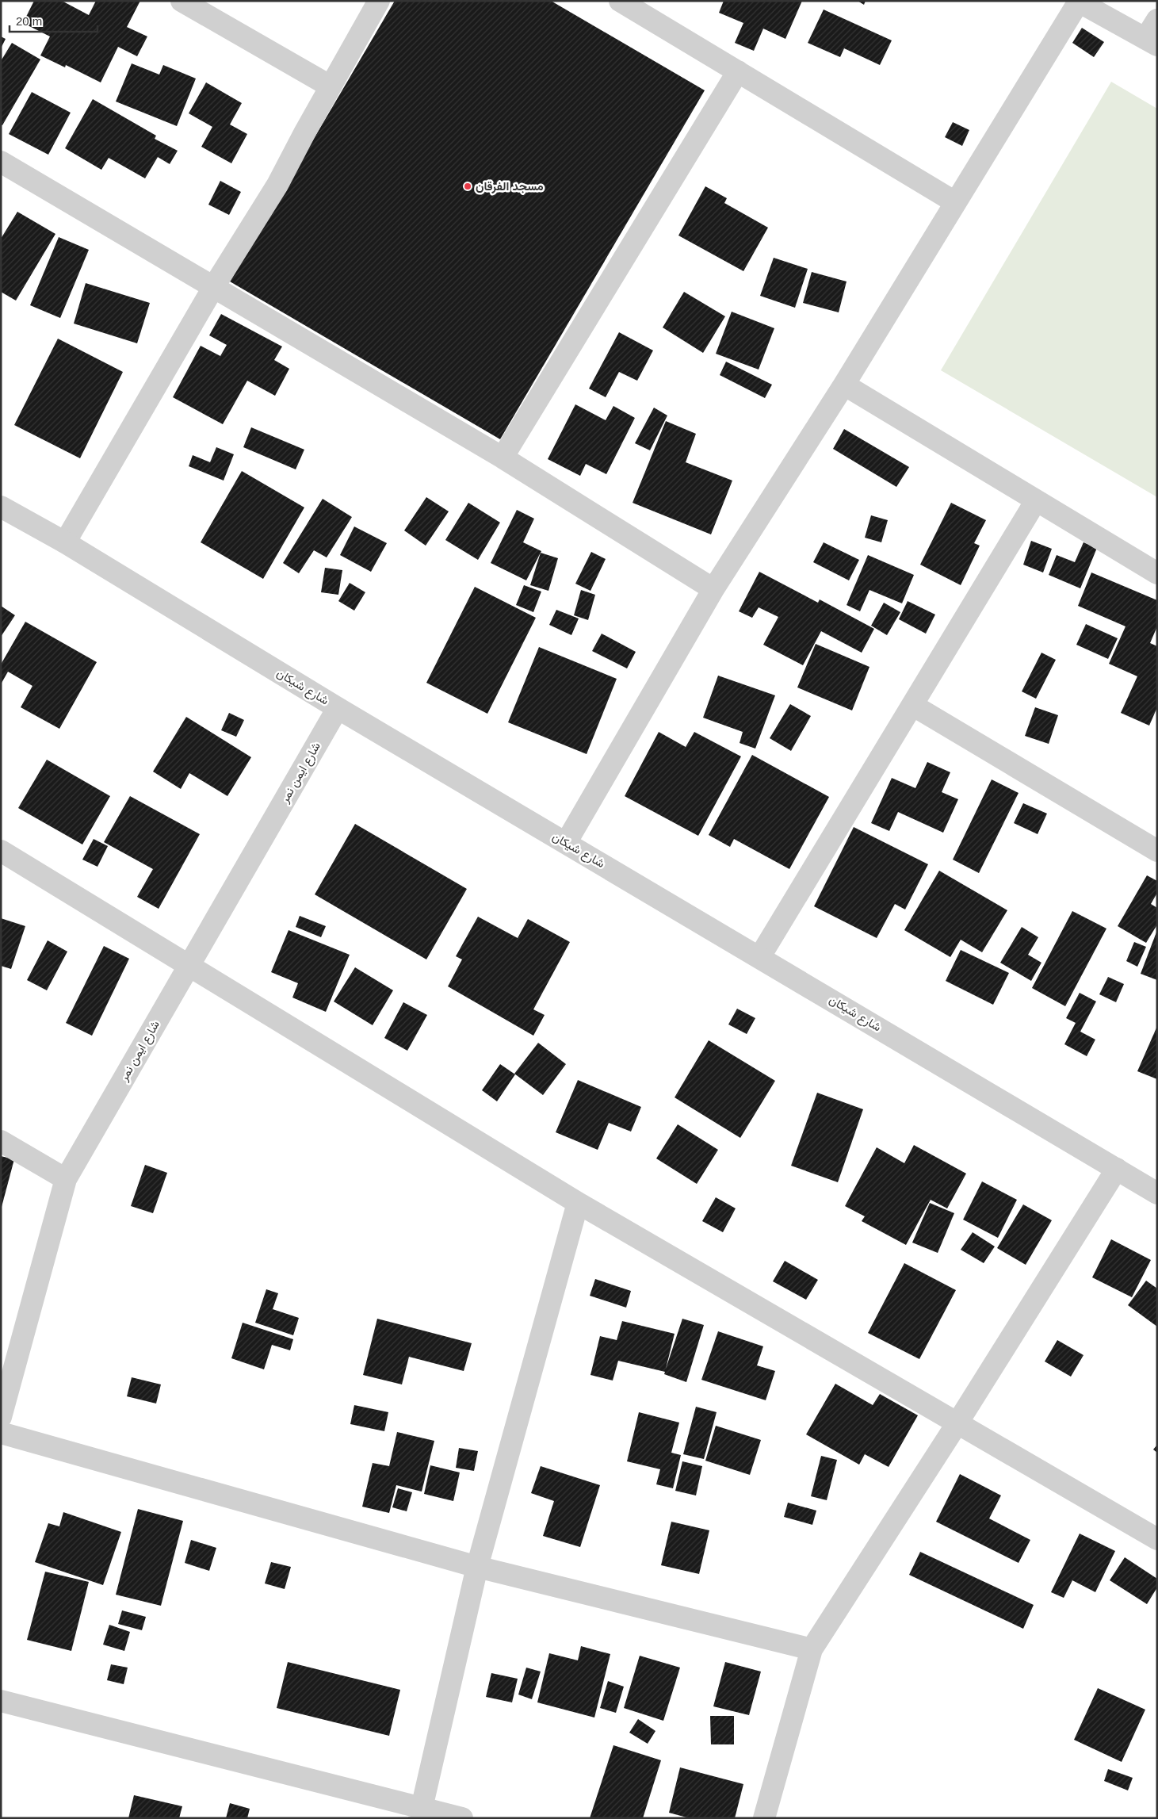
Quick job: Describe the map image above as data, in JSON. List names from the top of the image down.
{
  "streets": {
    "street": ["شارع شيكان", "شارع ايمن نمر"]
  },
  "crossings": [
    ["شارع شيكان", "شارع ايمن نمر"]
  ],
  "places": ["مسجد الفرقان"],
  "scale_bar": "20 m"
}
